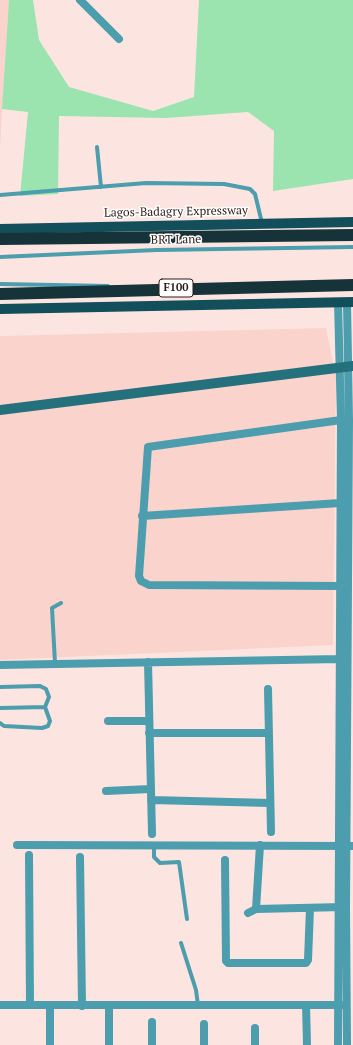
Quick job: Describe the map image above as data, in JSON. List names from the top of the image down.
{
  "streets": {
    "highway": ["Lagos-Badagry Expressway", "F100"],
    "lane": ["BRT Lane"]
  }
}
